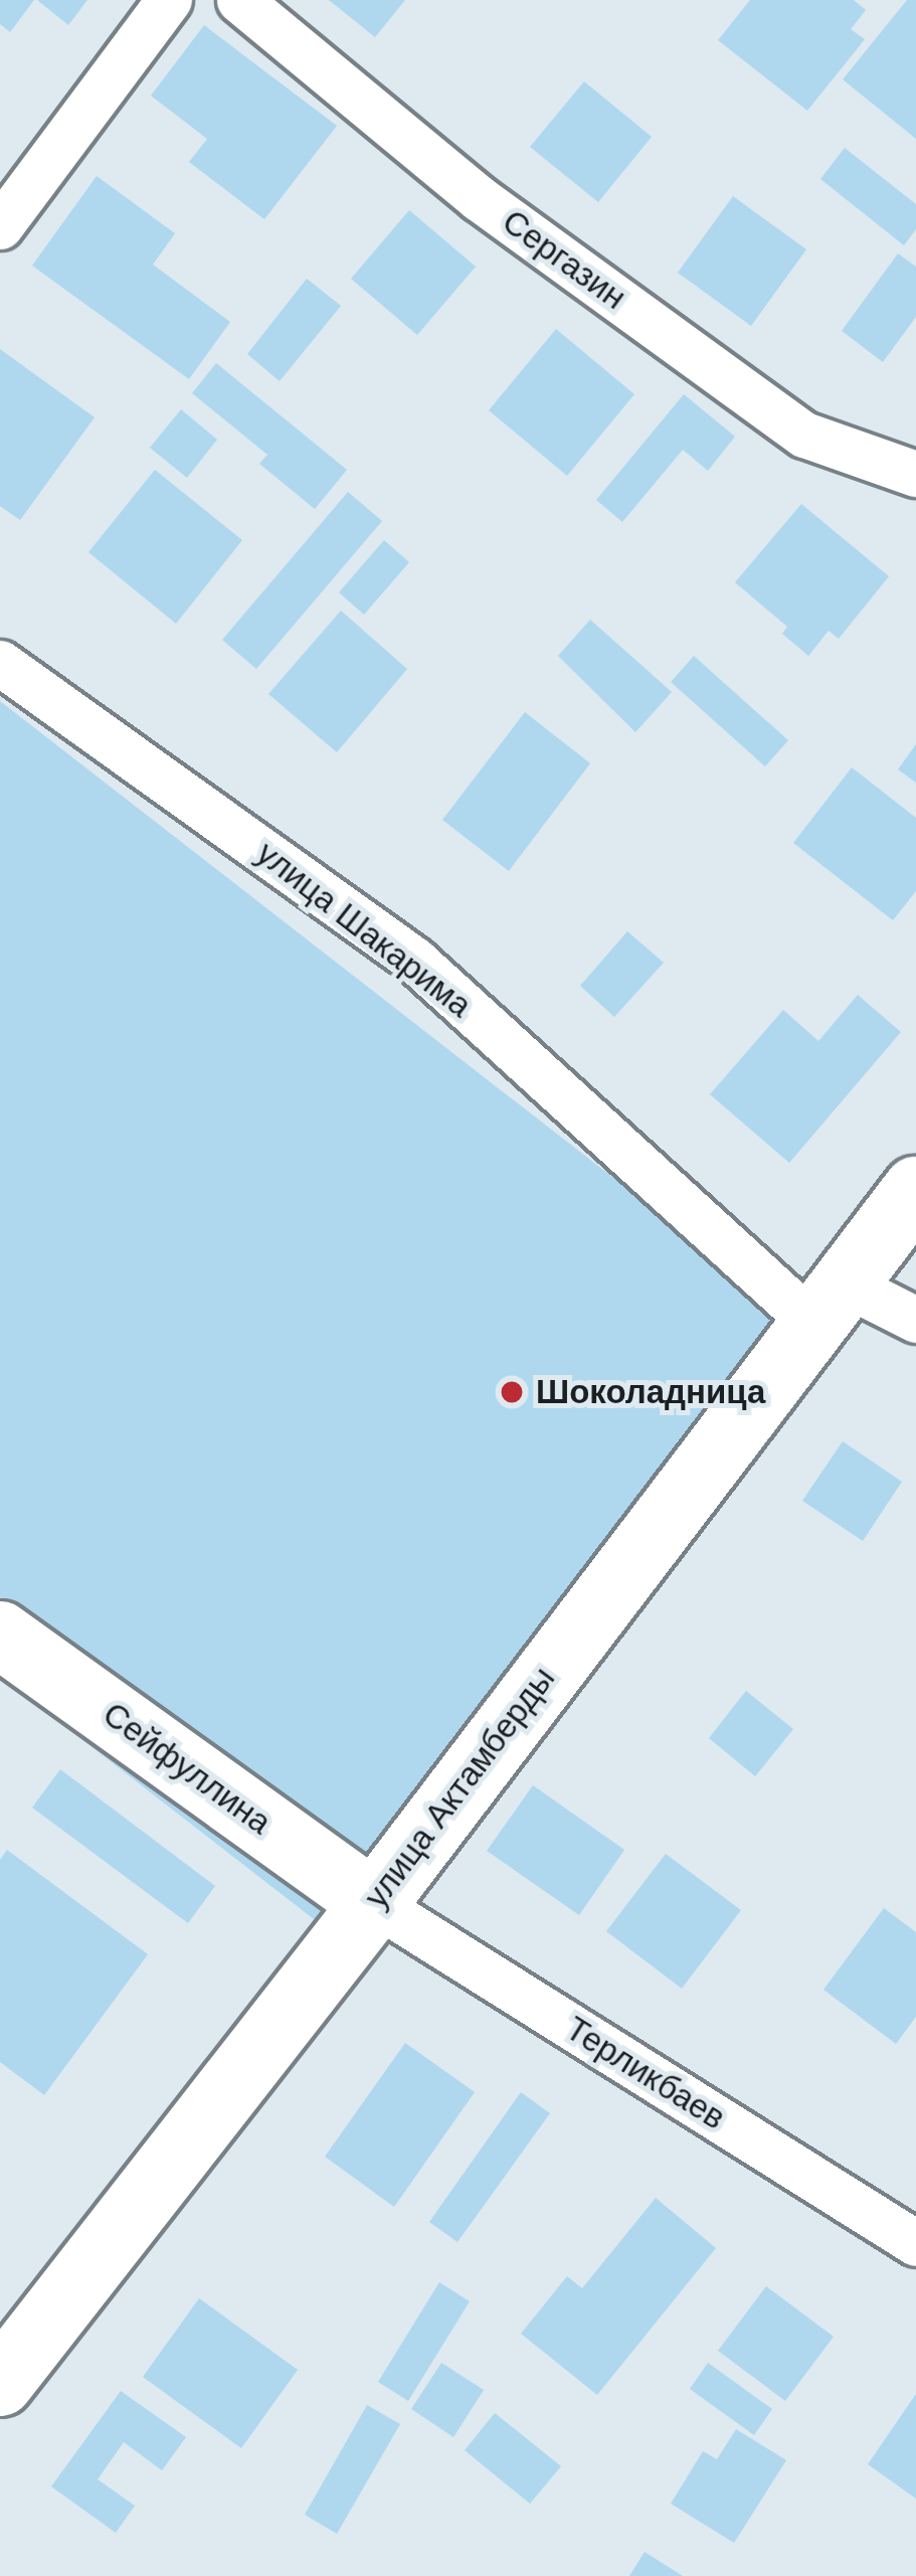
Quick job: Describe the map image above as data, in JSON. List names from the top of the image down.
{
  "streets": {
    "main road": ["Сейфуллина", "улица Актамберды"],
    "street": ["Сергазин", "улица Шакарима", "Терликбаев"]
  },
  "crossings": [
    ["улица Шакарима", "улица Актамберды"],
    ["Сейфуллина", "улица Актамберды"],
    ["Сейфуллина", "Терликбаев"],
    ["улица Актамберды", "Терликбаев"]
  ],
  "places": ["Шоколадница"]
}
